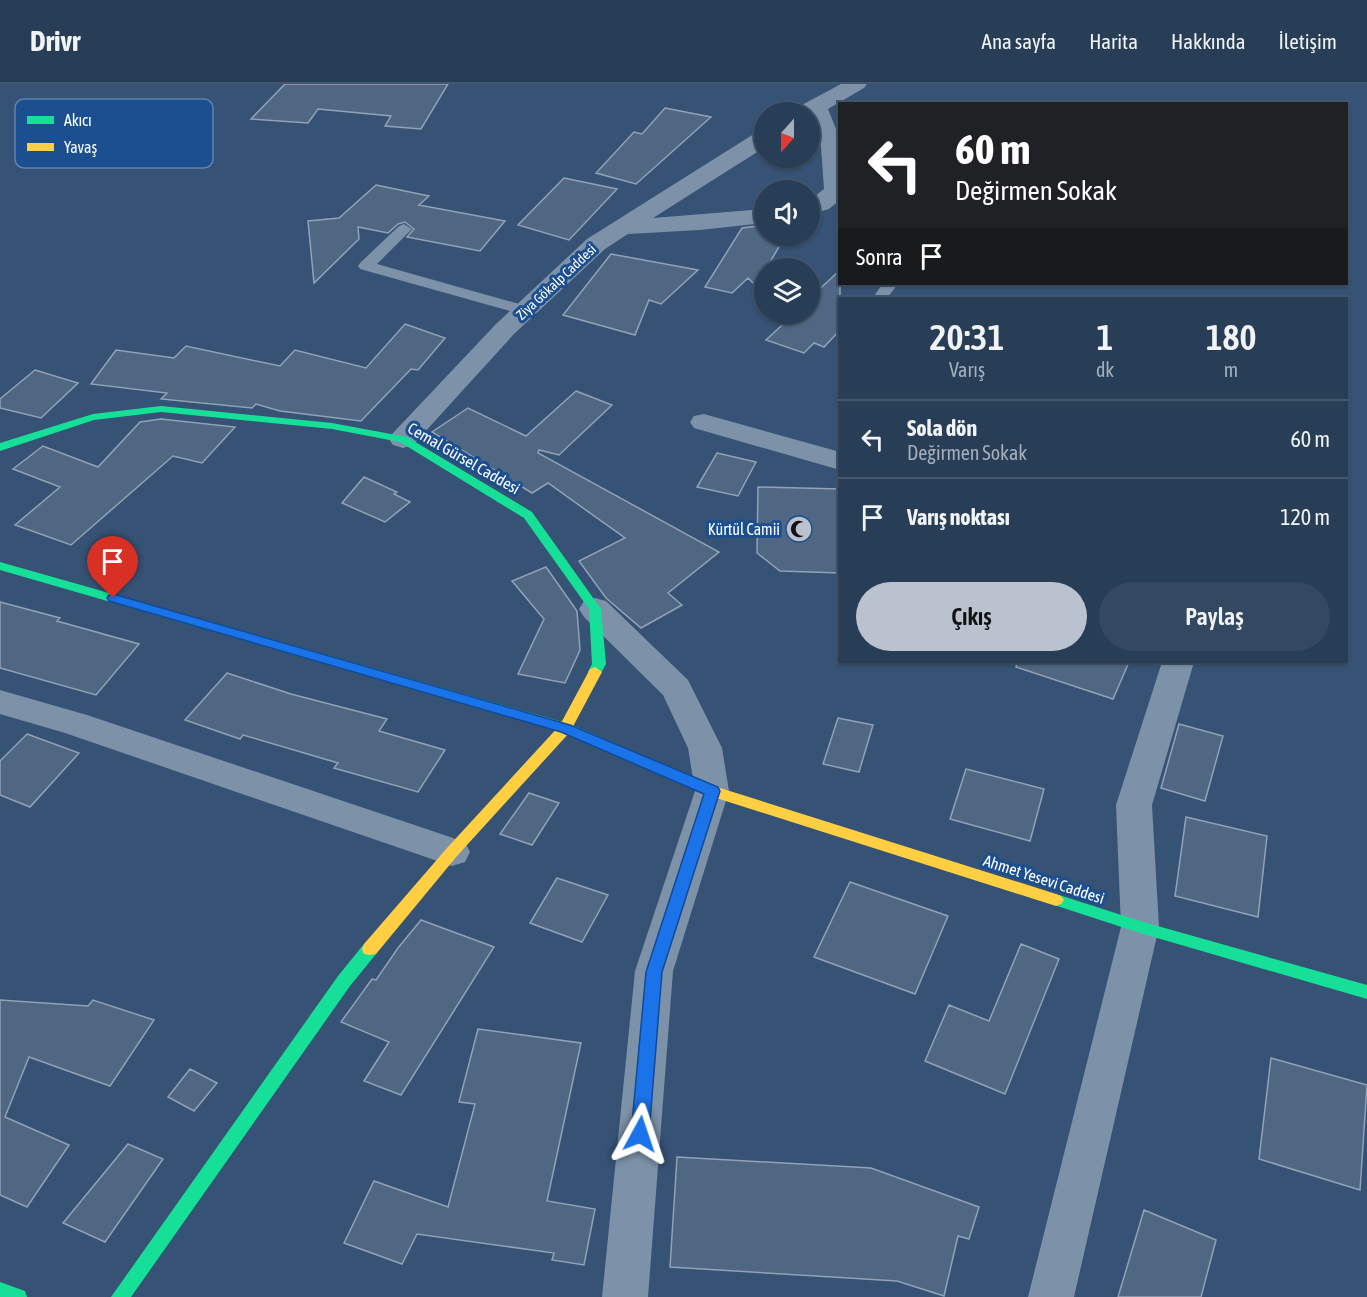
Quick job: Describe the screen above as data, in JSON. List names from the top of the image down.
{
  "streets": {
    "street": ["Ziya Gökalp Caddesi", "Cemal Gürsel Caddesi", "Ahmet Yesevi Caddesi"]
  },
  "crossings": [
    ["Ziya Gökalp Caddesi", "Cemal Gürsel Caddesi"]
  ],
  "places": {
    "mosque": ["Kürtül Camii"]
  },
  "legend": ["Akıcı", "Yavaş"],
  "north": "bottom",
  "page": {
    "header": "Drivr",
    "nav": [
      "Ana sayfa",
      "Harita",
      "Hakkında",
      "İletişim"
    ],
    "turn": ["60 m", "Değirmen Sokak"],
    "then": "Sonra",
    "eta": [
      "20:31",
      "Varış",
      "1",
      "dk",
      "180",
      "m"
    ],
    "list": [
      {
        "name": "Sola dön",
        "note": "Değirmen Sokak",
        "value": "60 m"
      },
      {
        "name": "Varış noktası",
        "value": "120 m"
      }
    ],
    "buttons": ["Çıkış", "Paylaş"]
  }
}
